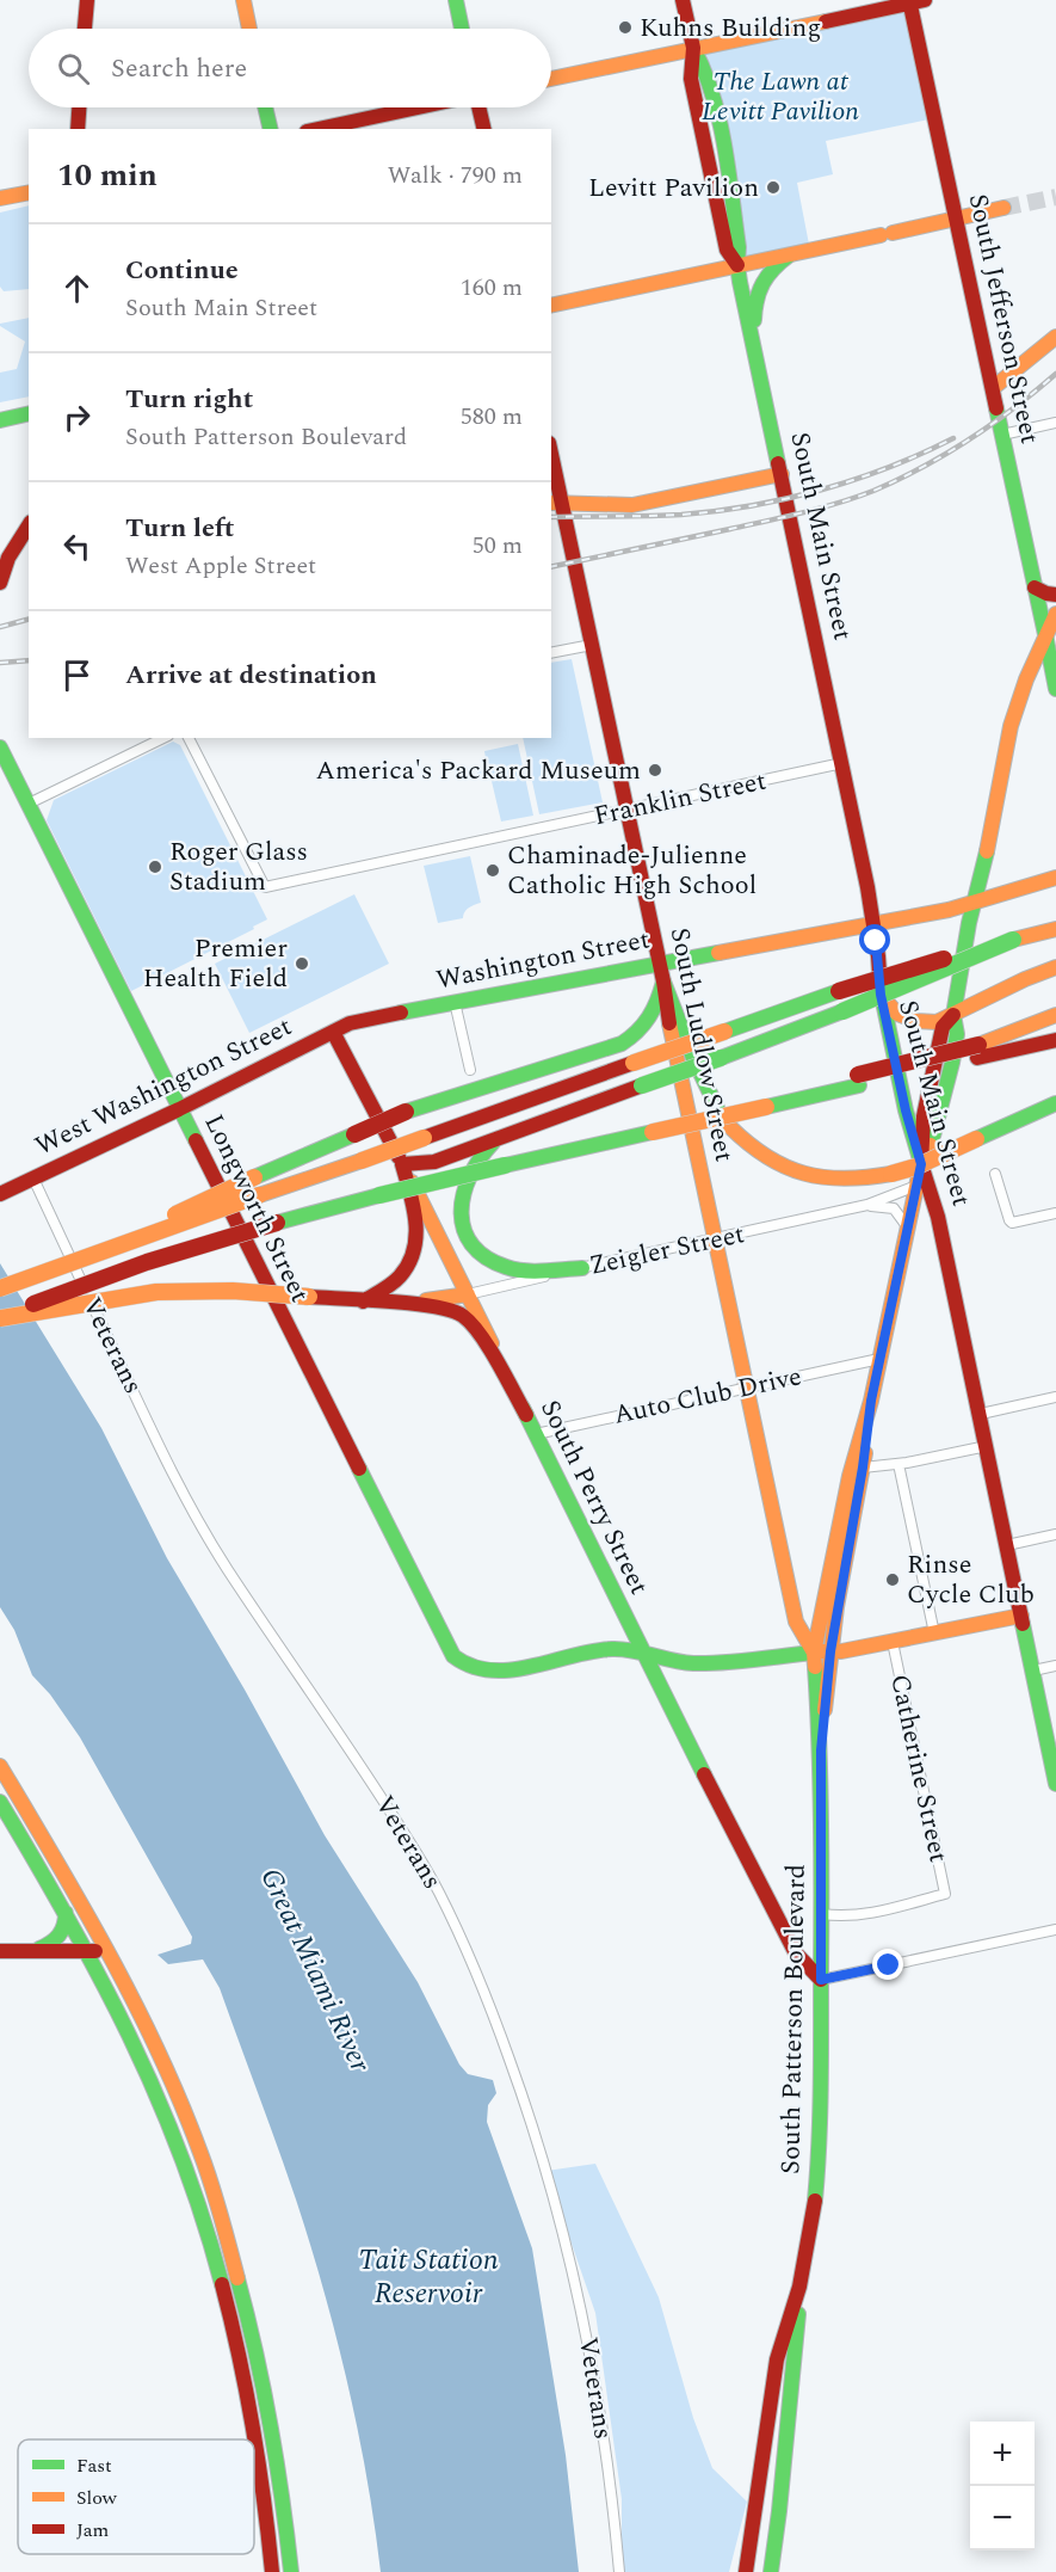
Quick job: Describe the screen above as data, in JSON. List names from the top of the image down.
{
  "streets": {
    "main road": [
      "South Jefferson Street",
      "South Main Street",
      "Washington Street",
      "South Ludlow Street",
      "West Washington Street",
      "Longworth Street",
      "South Perry Street",
      "South Patterson Boulevard"
    ],
    "street": [
      "Franklin Street",
      "Zeigler Street",
      "Veterans",
      "Auto Club Drive",
      "Catherine Street"
    ]
  },
  "crossings": [
    ["South Jefferson Street", "South Patterson Boulevard"],
    ["South Main Street", "Franklin Street"],
    ["South Main Street", "Washington Street"],
    ["South Main Street", "South Patterson Boulevard"],
    ["Franklin Street", "South Ludlow Street"],
    ["Washington Street", "South Ludlow Street"],
    ["Washington Street", "West Washington Street"],
    ["Washington Street", "South Perry Street"],
    ["Washington Street", "South Patterson Boulevard"],
    ["South Ludlow Street", "Zeigler Street"],
    ["South Ludlow Street", "Auto Club Drive"],
    ["South Ludlow Street", "South Patterson Boulevard"],
    ["West Washington Street", "Longworth Street"],
    ["West Washington Street", "Veterans"],
    ["West Washington Street", "South Perry Street"],
    ["Longworth Street", "South Perry Street"],
    ["Zeigler Street", "South Perry Street"],
    ["Zeigler Street", "South Patterson Boulevard"],
    ["Auto Club Drive", "South Perry Street"],
    ["Auto Club Drive", "South Patterson Boulevard"],
    ["South Perry Street", "South Patterson Boulevard"],
    ["Catherine Street", "South Patterson Boulevard"]
  ],
  "water": ["Great Miami River", "Tait Station Reservoir"],
  "parks": ["The Lawn at Levitt Pavilion"],
  "places": [
    "Kuhns Building",
    "Levitt Pavilion",
    "America's Packard Museum",
    "Roger Glass Stadium",
    "Chaminade-Julienne Catholic High School",
    "Premier Health Field",
    "Rinse Cycle Club"
  ],
  "legend": ["Fast", "Slow", "Jam"],
  "page": {
    "search": "Search here",
    "heading": ["10 min", "Walk · 790 m"],
    "list": [
      ["Continue", "South Main Street", "160 m"],
      ["Turn right", "South Patterson Boulevard", "580 m"],
      ["Turn left", "West Apple Street", "50 m"],
      "Arrive at destination"
    ],
    "map_buttons": ["+", "−"]
  }
}
